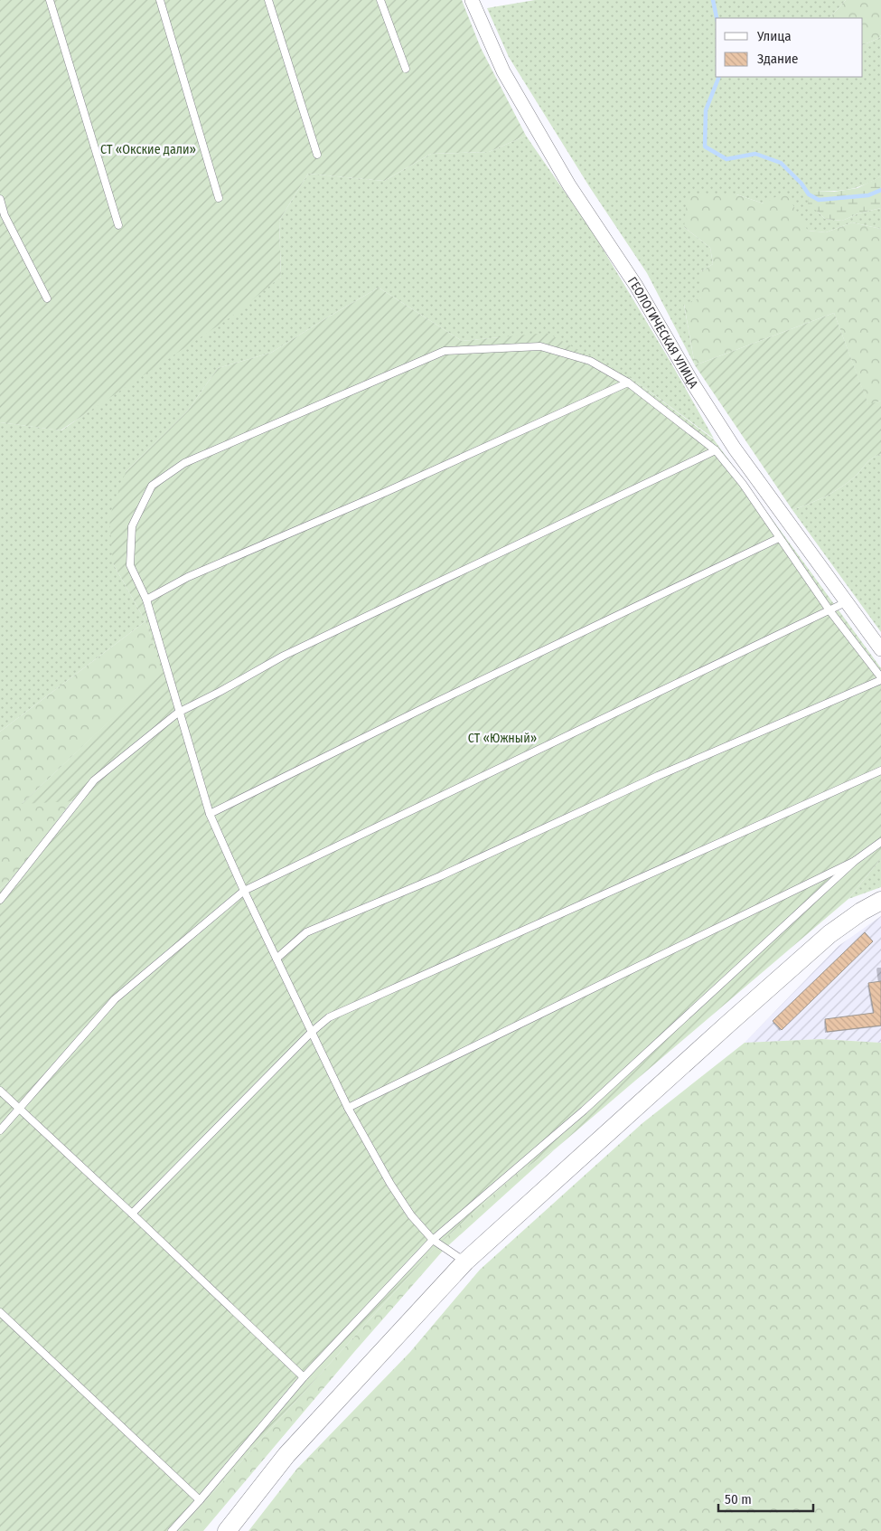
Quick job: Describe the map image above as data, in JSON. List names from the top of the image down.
{
  "streets": {
    "street": ["ГЕОЛОГИЧЕСКАЯ УЛИЦА"]
  },
  "parks": ["СТ «Окские дали»", "СТ «Южный»"],
  "legend": ["Улица", "Здание"],
  "scale_bar": "50 m"
}
